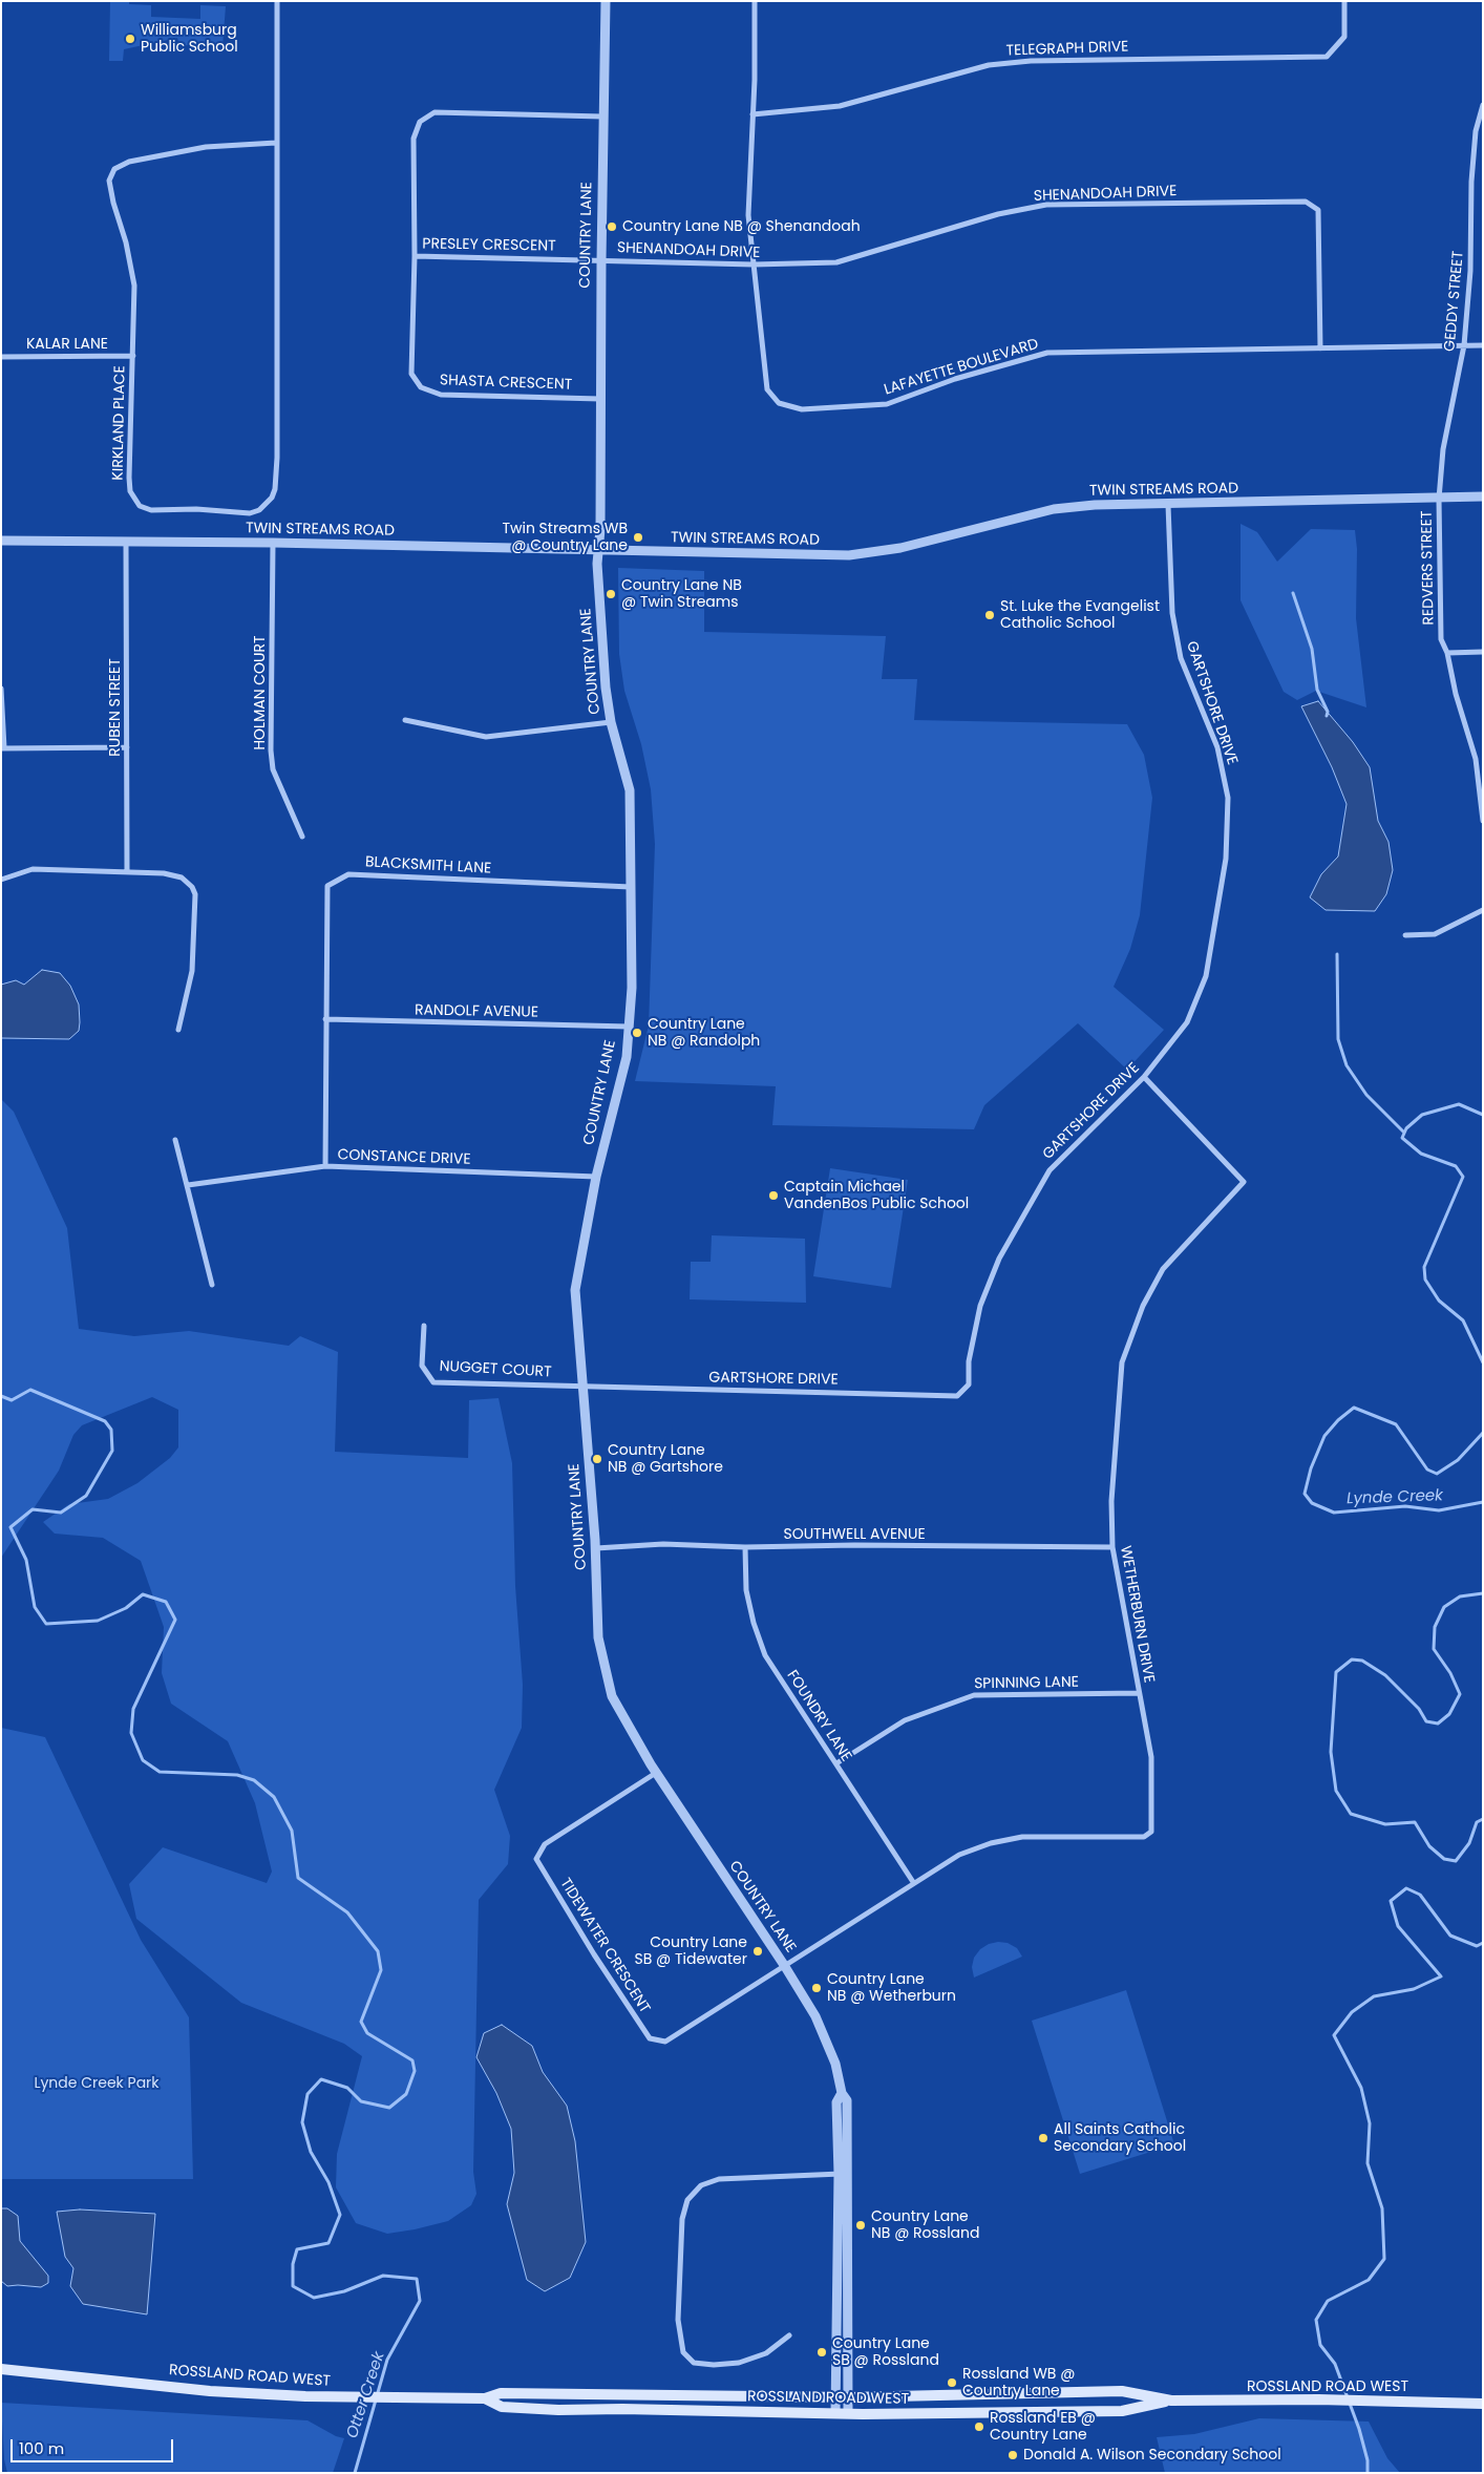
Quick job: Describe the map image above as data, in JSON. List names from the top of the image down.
{
  "streets": {
    "main road": ["ROSSLAND ROAD WEST"],
    "street": [
      "TELEGRAPH DRIVE",
      "SHENANDOAH DRIVE",
      "COUNTRY LANE",
      "PRESLEY CRESCENT",
      "GEDDY STREET",
      "KALAR LANE",
      "LAFAYETTE BOULEVARD",
      "SHASTA CRESCENT",
      "KIRKLAND PLACE",
      "TWIN STREAMS ROAD",
      "REDVERS STREET",
      "HOLMAN COURT",
      "GARTSHORE DRIVE",
      "RUBEN STREET",
      "BLACKSMITH LANE",
      "RANDOLF AVENUE",
      "CONSTANCE DRIVE",
      "NUGGET COURT",
      "SOUTHWELL AVENUE",
      "WETHERBURN DRIVE",
      "SPINNING LANE",
      "FOUNDRY LANE",
      "TIDEWATER CRESCENT"
    ]
  },
  "crossings": [
    ["TELEGRAPH DRIVE", "LAFAYETTE BOULEVARD"],
    ["SHENANDOAH DRIVE", "COUNTRY LANE"],
    ["SHENANDOAH DRIVE", "PRESLEY CRESCENT"],
    ["SHENANDOAH DRIVE", "LAFAYETTE BOULEVARD"],
    ["COUNTRY LANE", "PRESLEY CRESCENT"],
    ["COUNTRY LANE", "SHASTA CRESCENT"],
    ["COUNTRY LANE", "TWIN STREAMS ROAD"],
    ["COUNTRY LANE", "GARTSHORE DRIVE"],
    ["COUNTRY LANE", "BLACKSMITH LANE"],
    ["COUNTRY LANE", "RANDOLF AVENUE"],
    ["COUNTRY LANE", "CONSTANCE DRIVE"],
    ["COUNTRY LANE", "NUGGET COURT"],
    ["COUNTRY LANE", "SOUTHWELL AVENUE"],
    ["COUNTRY LANE", "WETHERBURN DRIVE"],
    ["COUNTRY LANE", "TIDEWATER CRESCENT"],
    ["COUNTRY LANE", "ROSSLAND ROAD WEST"],
    ["PRESLEY CRESCENT", "SHASTA CRESCENT"],
    ["GEDDY STREET", "LAFAYETTE BOULEVARD"],
    ["GEDDY STREET", "TWIN STREAMS ROAD"],
    ["GEDDY STREET", "REDVERS STREET"],
    ["KALAR LANE", "KIRKLAND PLACE"],
    ["TWIN STREAMS ROAD", "REDVERS STREET"],
    ["TWIN STREAMS ROAD", "HOLMAN COURT"],
    ["TWIN STREAMS ROAD", "GARTSHORE DRIVE"],
    ["TWIN STREAMS ROAD", "RUBEN STREET"],
    ["GARTSHORE DRIVE", "NUGGET COURT"],
    ["GARTSHORE DRIVE", "WETHERBURN DRIVE"],
    ["BLACKSMITH LANE", "RANDOLF AVENUE"],
    ["BLACKSMITH LANE", "CONSTANCE DRIVE"],
    ["RANDOLF AVENUE", "CONSTANCE DRIVE"],
    ["SOUTHWELL AVENUE", "WETHERBURN DRIVE"],
    ["SOUTHWELL AVENUE", "FOUNDRY LANE"],
    ["WETHERBURN DRIVE", "SPINNING LANE"],
    ["WETHERBURN DRIVE", "FOUNDRY LANE"],
    ["WETHERBURN DRIVE", "TIDEWATER CRESCENT"],
    ["SPINNING LANE", "FOUNDRY LANE"]
  ],
  "water": ["Lynde Creek", "Otter Creek"],
  "parks": ["Lynde Creek Park"],
  "places": [
    "Williamsburg Public School",
    "Country Lane NB @ Shenandoah",
    "Twin Streams WB @ Country Lane",
    "Country Lane NB @ Twin Streams",
    "St. Luke the Evangelist Catholic School",
    "Country Lane NB @ Randolph",
    "Captain Michael VandenBos Public School",
    "Country Lane NB @ Gartshore",
    "Country Lane SB @ Tidewater",
    "Country Lane NB @ Wetherburn",
    "All Saints Catholic Secondary School",
    "Country Lane NB @ Rossland",
    "Country Lane SB @ Rossland",
    "Rossland WB @ Country Lane",
    "Rossland EB @ Country Lane",
    "Donald A. Wilson Secondary School"
  ],
  "scale_bar": "100 m"
}
